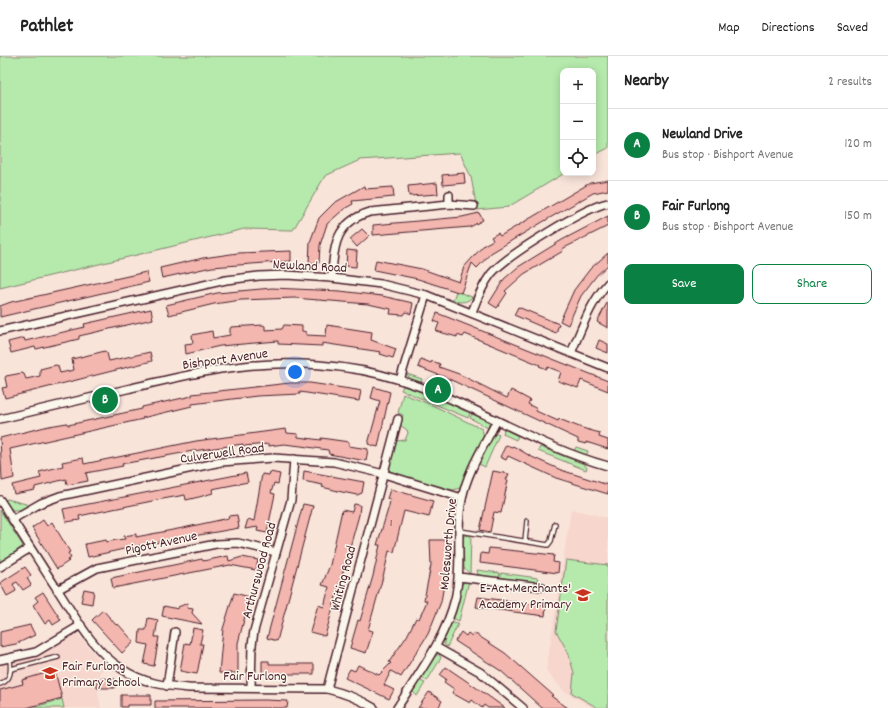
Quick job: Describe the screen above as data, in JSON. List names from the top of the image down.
{
  "streets": {
    "street": [
      "Newland Road",
      "Bishport Avenue",
      "Culverwell Road",
      "Pigott Avenue",
      "Molesworth Drive",
      "Arthurswood Road",
      "Whiting Road",
      "Fair Furlong"
    ]
  },
  "crossings": [
    ["Bishport Avenue", "Molesworth Drive"],
    ["Culverwell Road", "Molesworth Drive"],
    ["Culverwell Road", "Arthurswood Road"],
    ["Culverwell Road", "Whiting Road"],
    ["Culverwell Road", "Fair Furlong"],
    ["Pigott Avenue", "Arthurswood Road"],
    ["Pigott Avenue", "Fair Furlong"],
    ["Arthurswood Road", "Fair Furlong"],
    ["Whiting Road", "Fair Furlong"]
  ],
  "places": {
    "school or university": ["E-Act Merchants' Academy Primary", "Fair Furlong Primary School"]
  },
  "house_numbers": ["1"],
  "page": {
    "header": "Pathlet",
    "nav": ["Map", "Directions", "Saved"],
    "heading": ["Nearby", "2 results"],
    "map_buttons": ["+", "−"],
    "list": [
      {
        "mark": "A",
        "name": "Newland Drive",
        "note": "Bus stop · Bishport Avenue",
        "value": "120 m"
      },
      {
        "mark": "B",
        "name": "Fair Furlong",
        "note": "Bus stop · Bishport Avenue",
        "value": "150 m"
      }
    ],
    "buttons": ["Save", "Share"],
    "pins": ["A", "B"]
  }
}
